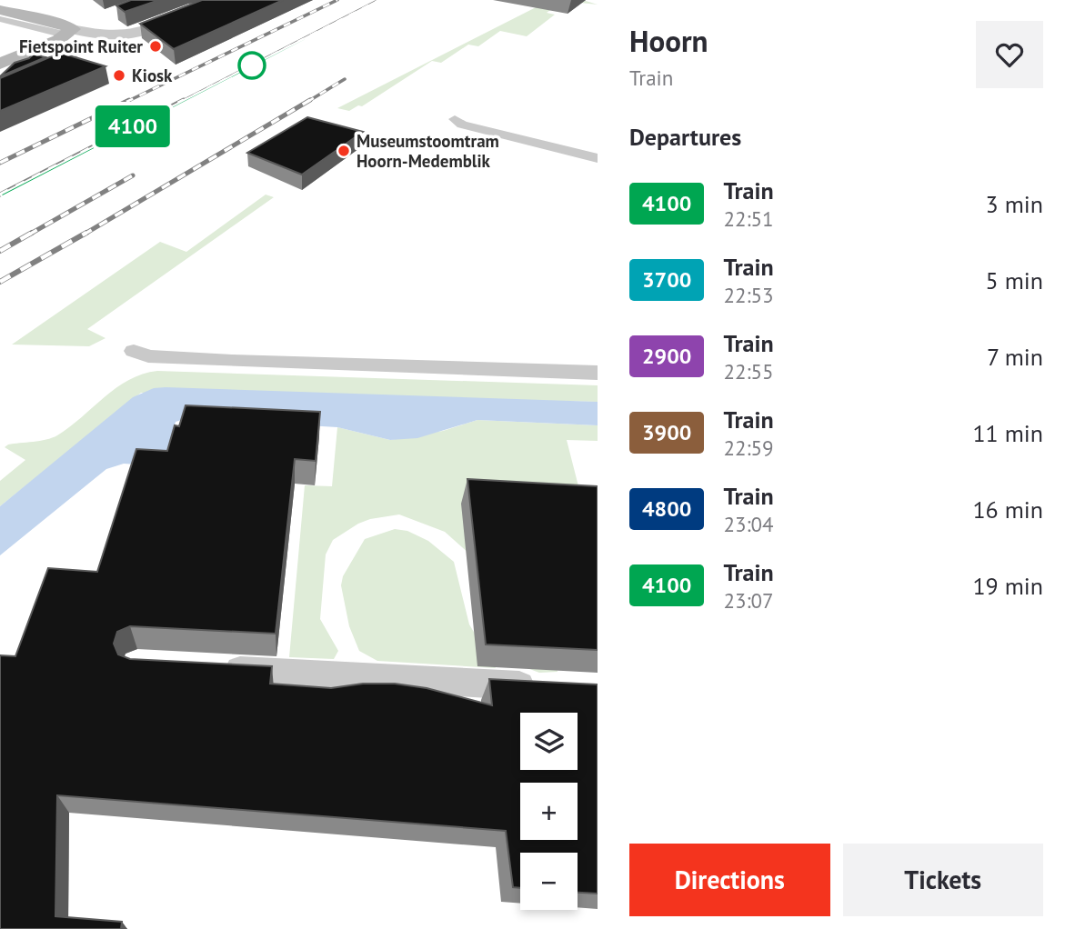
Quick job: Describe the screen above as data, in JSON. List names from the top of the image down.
{
  "places": ["Fietspoint Ruiter", "Kiosk", "Museumstoomtram Hoorn-Medemblik"],
  "page": {
    "on_map": "4100",
    "heading": [
      ["Hoorn", "Train"],
      "Departures"
    ],
    "list": [
      {
        "mark": "4100",
        "name": "Train",
        "note": "22:51",
        "value": "3 min"
      },
      {
        "mark": "3700",
        "name": "Train",
        "note": "22:53",
        "value": "5 min"
      },
      {
        "mark": "2900",
        "name": "Train",
        "note": "22:55",
        "value": "7 min"
      },
      {
        "mark": "3900",
        "name": "Train",
        "note": "22:59",
        "value": "11 min"
      },
      {
        "mark": "4800",
        "name": "Train",
        "note": "23:04",
        "value": "16 min"
      },
      {
        "mark": "4100",
        "name": "Train",
        "note": "23:07",
        "value": "19 min"
      }
    ],
    "map_buttons": ["+", "−"],
    "buttons": ["Directions", "Tickets"]
  }
}
